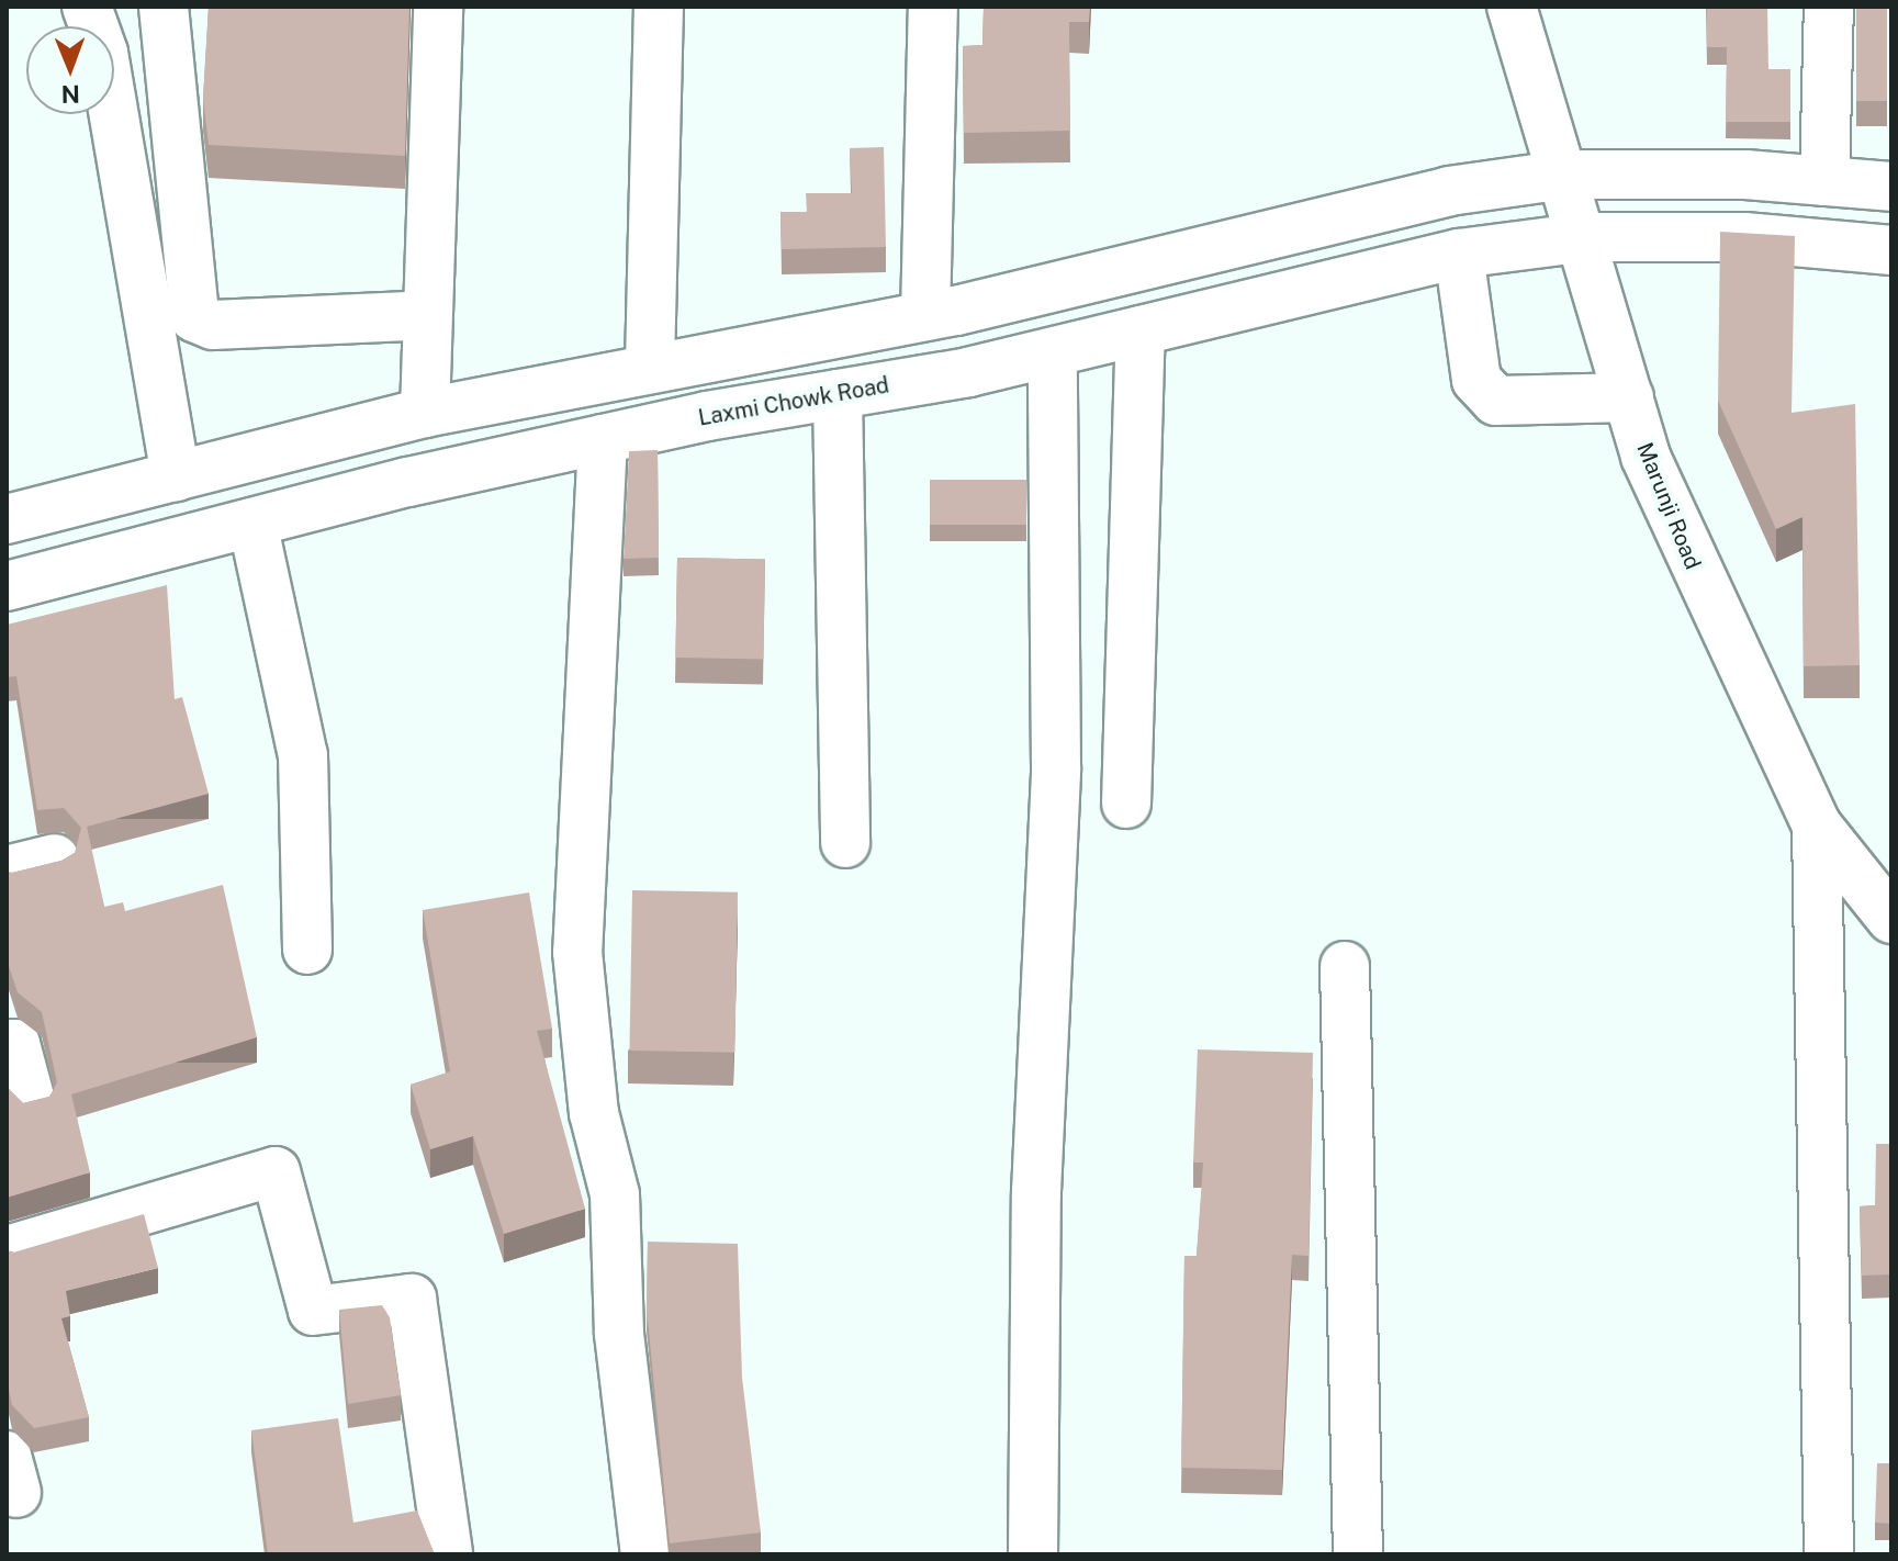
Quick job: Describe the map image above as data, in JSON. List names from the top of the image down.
{
  "streets": {
    "street": ["Laxmi Chowk Road", "Marunji Road"]
  },
  "crossings": [
    ["Laxmi Chowk Road", "Marunji Road"]
  ],
  "north": "bottom"
}
